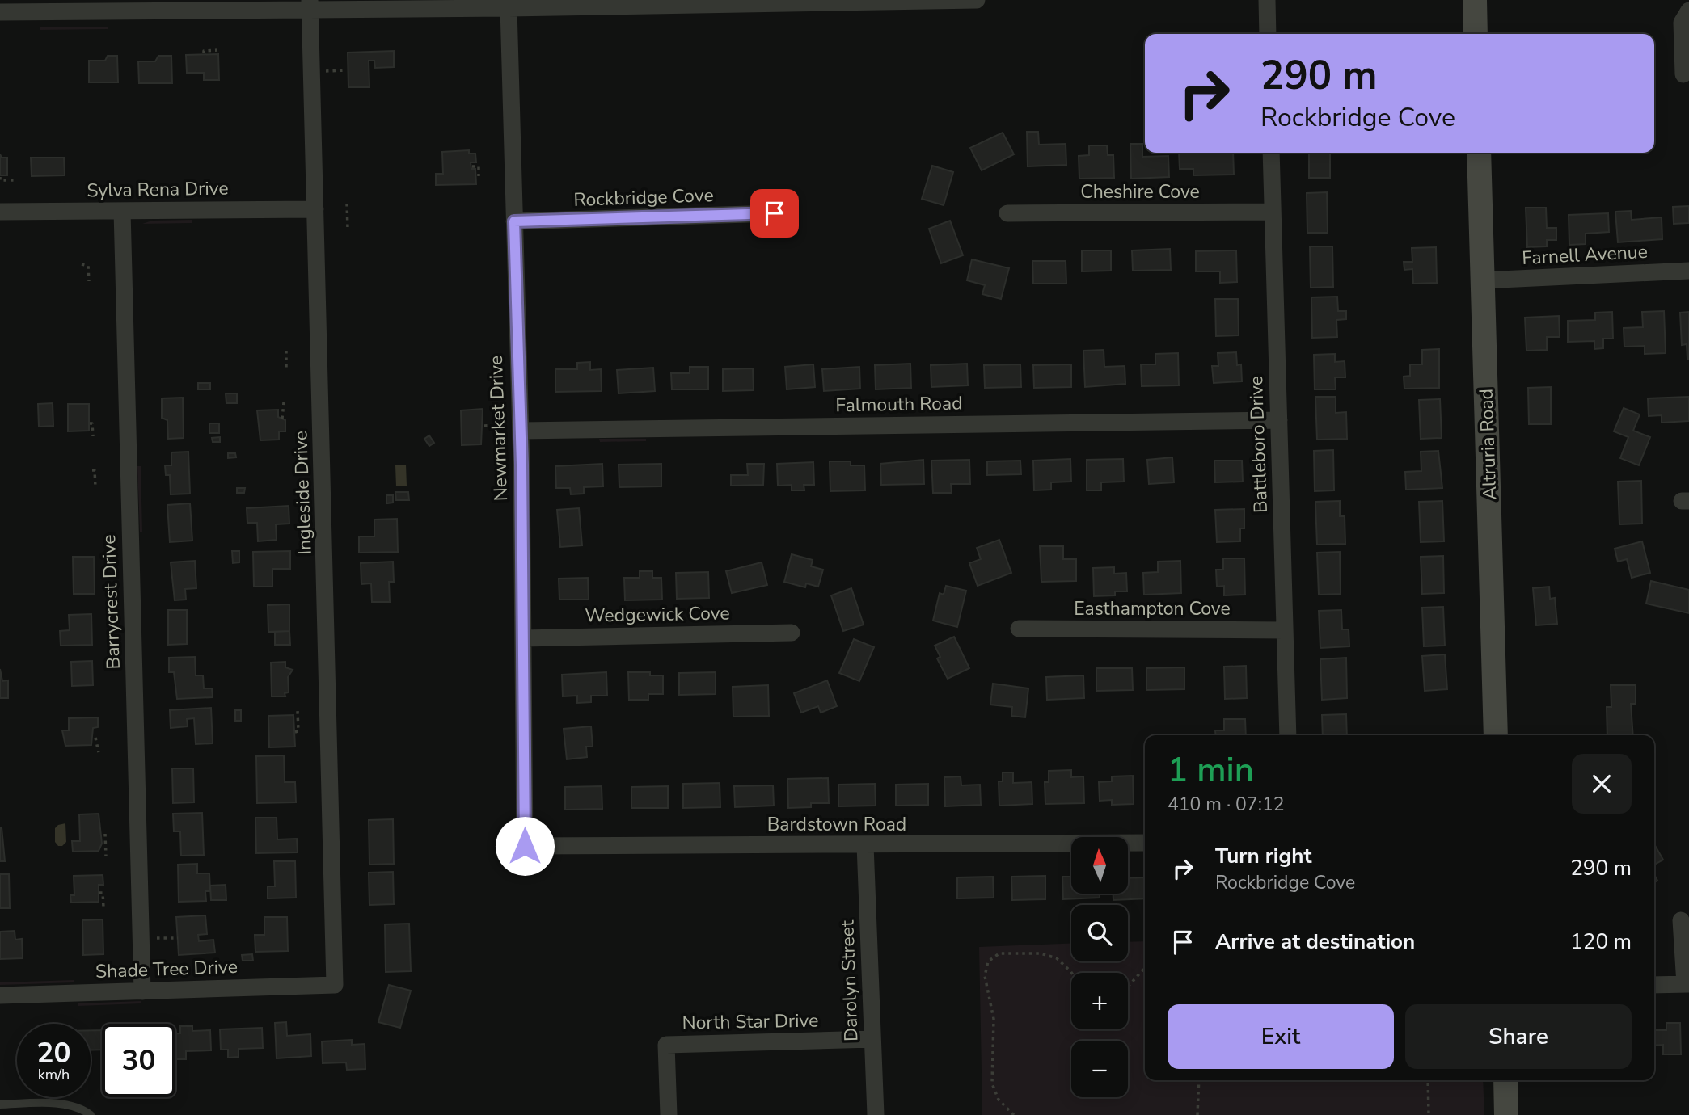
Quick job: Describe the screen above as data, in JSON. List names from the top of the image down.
{
  "streets": {
    "street": [
      "Sylva Rena Drive",
      "Cheshire Cove",
      "Rockbridge Cove",
      "Farnell Avenue",
      "Falmouth Road",
      "Newmarket Drive",
      "Battleboro Drive",
      "Altruria Road",
      "Ingleside Drive",
      "Barrycrest Drive",
      "Easthampton Cove",
      "Wedgewick Cove",
      "Bardstown Road",
      "Shade Tree Drive",
      "Darolyn Street",
      "North Star Drive"
    ]
  },
  "crossings": [
    ["Sylva Rena Drive", "Ingleside Drive"],
    ["Sylva Rena Drive", "Barrycrest Drive"],
    ["Cheshire Cove", "Battleboro Drive"],
    ["Rockbridge Cove", "Newmarket Drive"],
    ["Farnell Avenue", "Altruria Road"],
    ["Falmouth Road", "Newmarket Drive"],
    ["Falmouth Road", "Battleboro Drive"],
    ["Newmarket Drive", "Wedgewick Cove"],
    ["Newmarket Drive", "Bardstown Road"],
    ["Battleboro Drive", "Easthampton Cove"],
    ["Ingleside Drive", "Shade Tree Drive"],
    ["Barrycrest Drive", "Shade Tree Drive"],
    ["Bardstown Road", "Darolyn Street"],
    ["Darolyn Street", "North Star Drive"]
  ],
  "north": "top",
  "page": {
    "turn": ["290 m", "Rockbridge Cove"],
    "heading": ["1 min", "410 m · 07:12"],
    "list": [
      {
        "name": "Turn right",
        "note": "Rockbridge Cove",
        "value": "290 m"
      },
      {
        "name": "Arrive at destination",
        "value": "120 m"
      }
    ],
    "map_buttons": ["+", "−"],
    "buttons": ["Exit", "Share"],
    "speed": "20 km/h",
    "limit": "30"
  }
}
